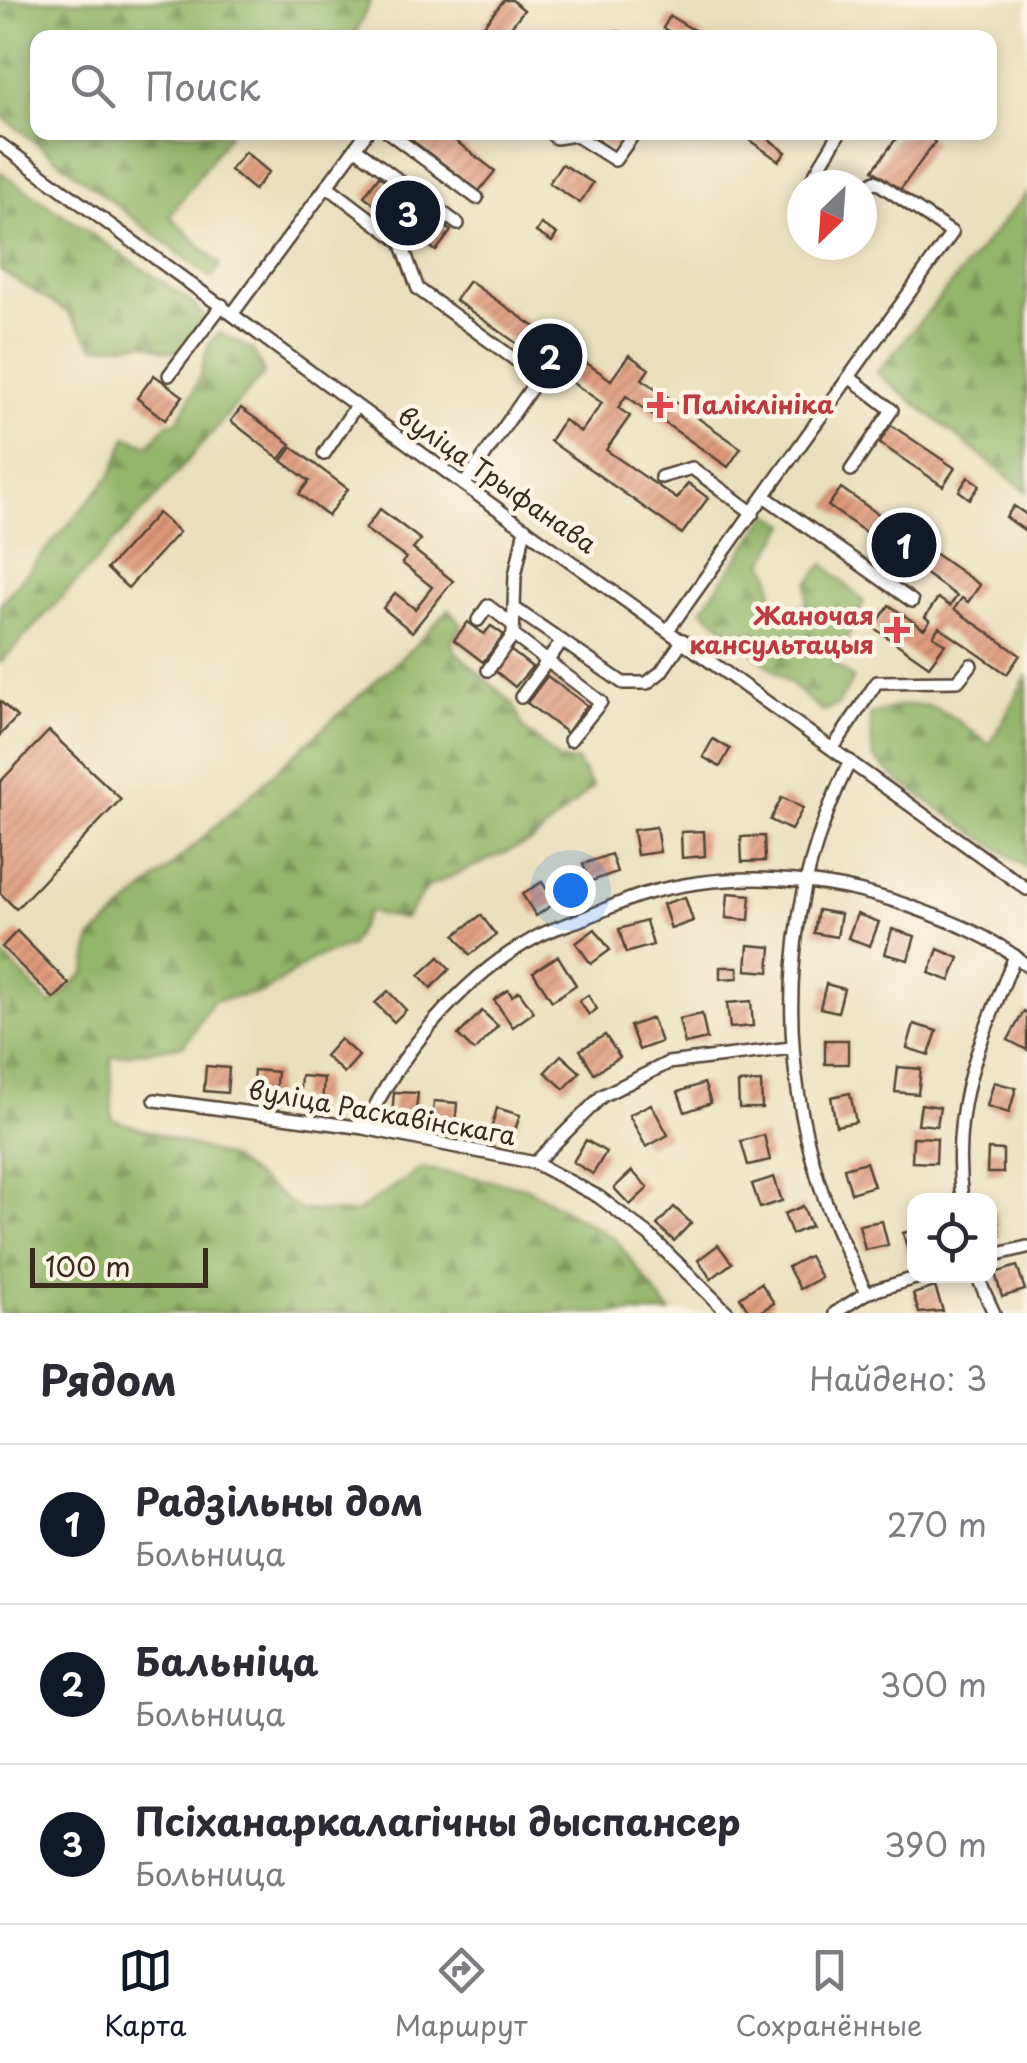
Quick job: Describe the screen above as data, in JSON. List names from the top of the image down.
{
  "streets": {
    "street": ["вуліца Трыфанава", "вуліца Раскавінскага"]
  },
  "places": {
    "health": ["Паліклініка", "Жаночая кансультацыя"]
  },
  "scale_bar": "100 m",
  "north": "bottom left",
  "page": {
    "search": "Поиск",
    "pins": ["3", "2", "1"],
    "scale": "100 m",
    "heading": ["Рядом", "Найдено: 3"],
    "list": [
      {
        "mark": "1",
        "name": "Радзільны дом",
        "note": "Больница",
        "value": "270 m"
      },
      {
        "mark": "2",
        "name": "Бальніца",
        "note": "Больница",
        "value": "300 m"
      },
      {
        "mark": "3",
        "name": "Псіханаркалагічны дыспансер",
        "note": "Больница",
        "value": "390 m"
      }
    ],
    "nav": ["Карта", "Маршрут", "Сохранённые"]
  }
}
